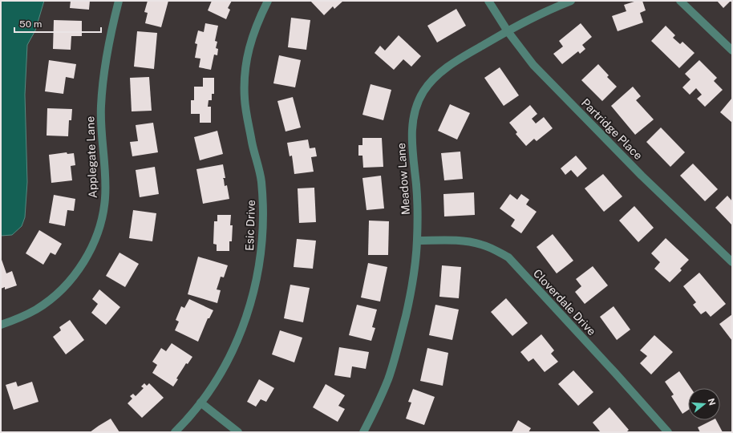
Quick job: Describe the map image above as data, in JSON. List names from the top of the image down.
{
  "streets": {
    "street": [
      "Partridge Place",
      "Applegate Lane",
      "Meadow Lane",
      "Esic Drive",
      "Cloverdale Drive"
    ]
  },
  "crossings": [
    ["Partridge Place", "Meadow Lane"],
    ["Meadow Lane", "Cloverdale Drive"]
  ],
  "scale_bar": "50 m",
  "north": "right"
}
